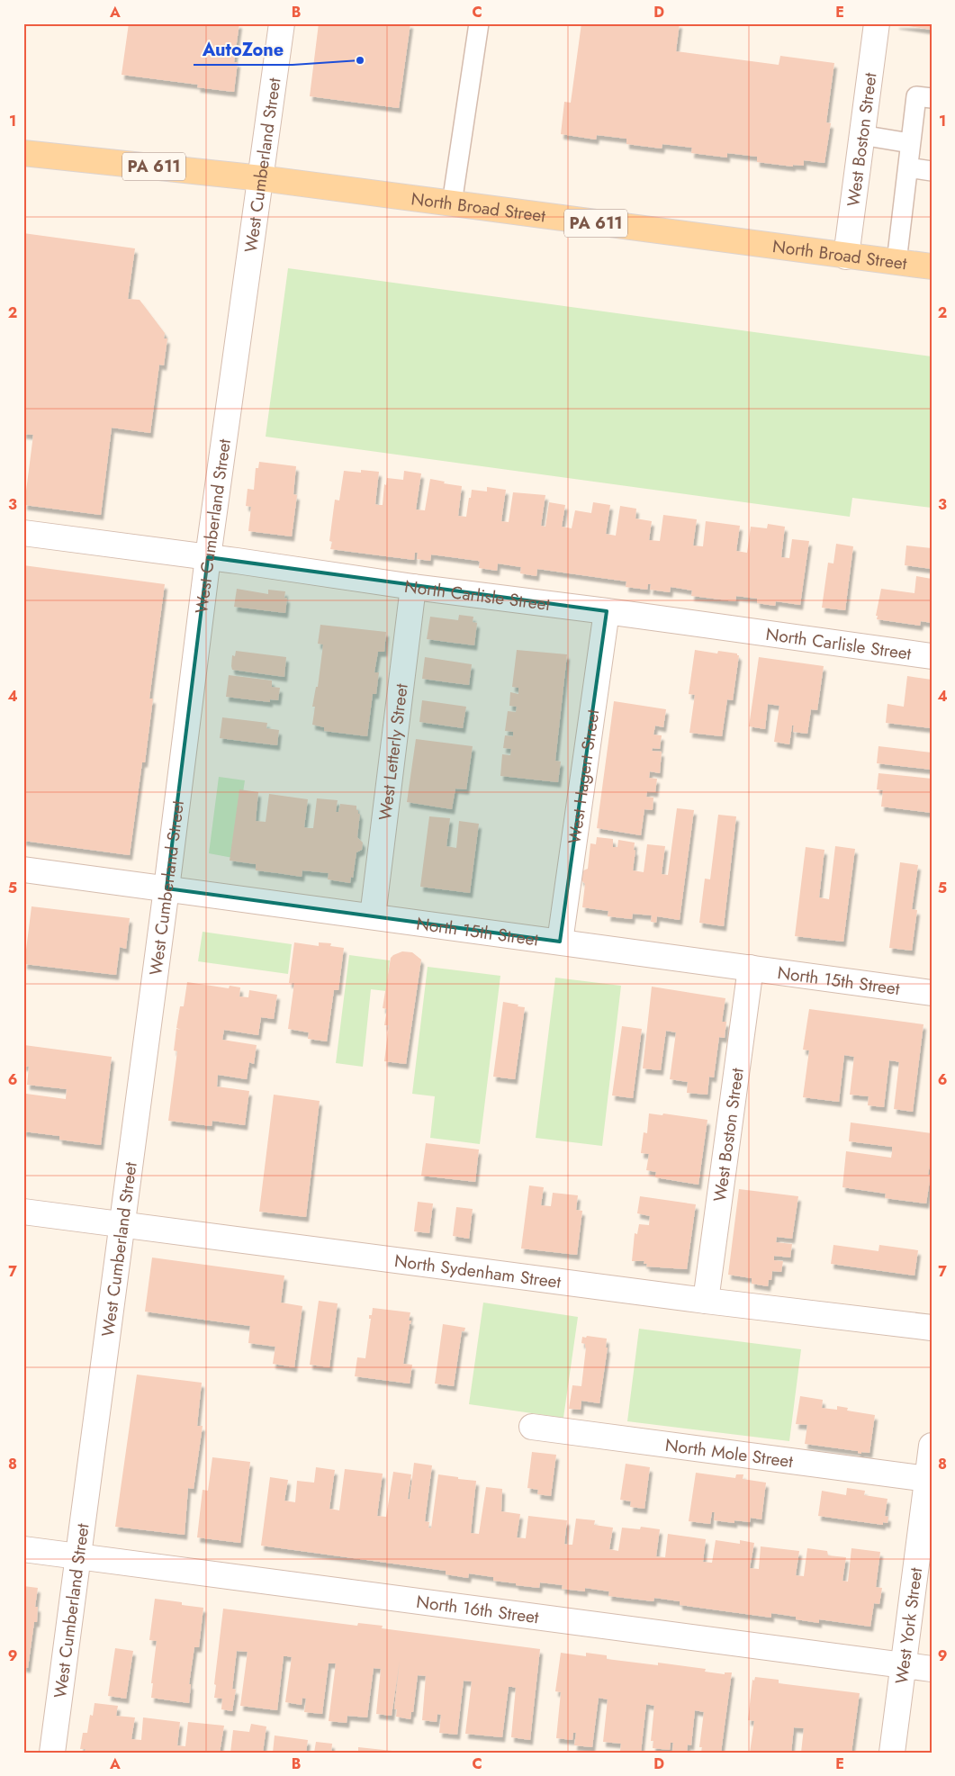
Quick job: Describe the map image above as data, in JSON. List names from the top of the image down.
{
  "streets": {
    "main road": ["PA 611", "North Broad Street"],
    "street": [
      "West Boston Street",
      "West Cumberland Street",
      "North Carlisle Street",
      "West Letterly Street",
      "West Hagert Street",
      "North 15th Street",
      "North Sydenham Street",
      "North Mole Street",
      "North 16th Street",
      "West York Street"
    ]
  },
  "crossings": [
    ["West Boston Street", "North Broad Street"],
    ["West Boston Street", "North 15th Street"],
    ["West Boston Street", "North Sydenham Street"],
    ["West Cumberland Street", "North Broad Street"],
    ["West Cumberland Street", "North Carlisle Street"],
    ["West Cumberland Street", "North 15th Street"],
    ["West Cumberland Street", "North Sydenham Street"],
    ["West Cumberland Street", "North 16th Street"],
    ["North Carlisle Street", "West Letterly Street"],
    ["North Carlisle Street", "West Hagert Street"],
    ["West Letterly Street", "North 15th Street"],
    ["West Hagert Street", "North 15th Street"],
    ["North Mole Street", "West York Street"],
    ["North 16th Street", "West York Street"]
  ],
  "places": ["AutoZone"],
  "grid": {
    "columns": [
      "A",
      "B",
      "C",
      "D",
      "E"
    ],
    "rows": [
      "1",
      "2",
      "3",
      "4",
      "5",
      "6",
      "7",
      "8",
      "9"
    ]
  }
}
